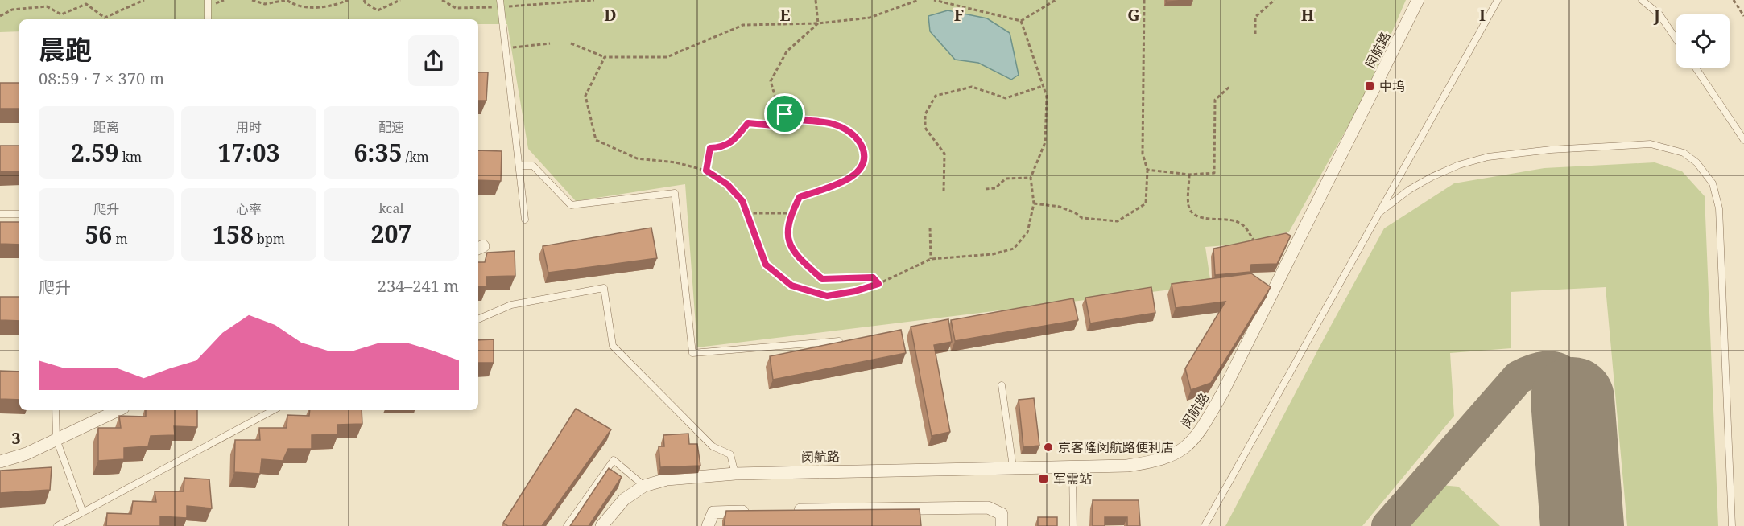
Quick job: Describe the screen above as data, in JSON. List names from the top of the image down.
{
  "streets": {
    "street": ["闵航路"]
  },
  "places": {
    "transit": ["中坞", "军需站"],
    "other": ["京客隆闵航路便利店"]
  },
  "page": {
    "heading": ["晨跑", "08:59 · 7 × 370 m"],
    "stats": [
      ["距离", "2.59 km"],
      ["用时", "17:03"],
      ["配速", "6:35 /km"],
      ["爬升", "56 m"],
      ["心率", "158 bpm"],
      ["kcal", "207"]
    ],
    "chart": ["爬升", "234–241 m"]
  },
  "grid": {
    "columns": [
      "D",
      "E",
      "F",
      "G",
      "H",
      "I",
      "J"
    ],
    "rows": ["3"]
  }
}
